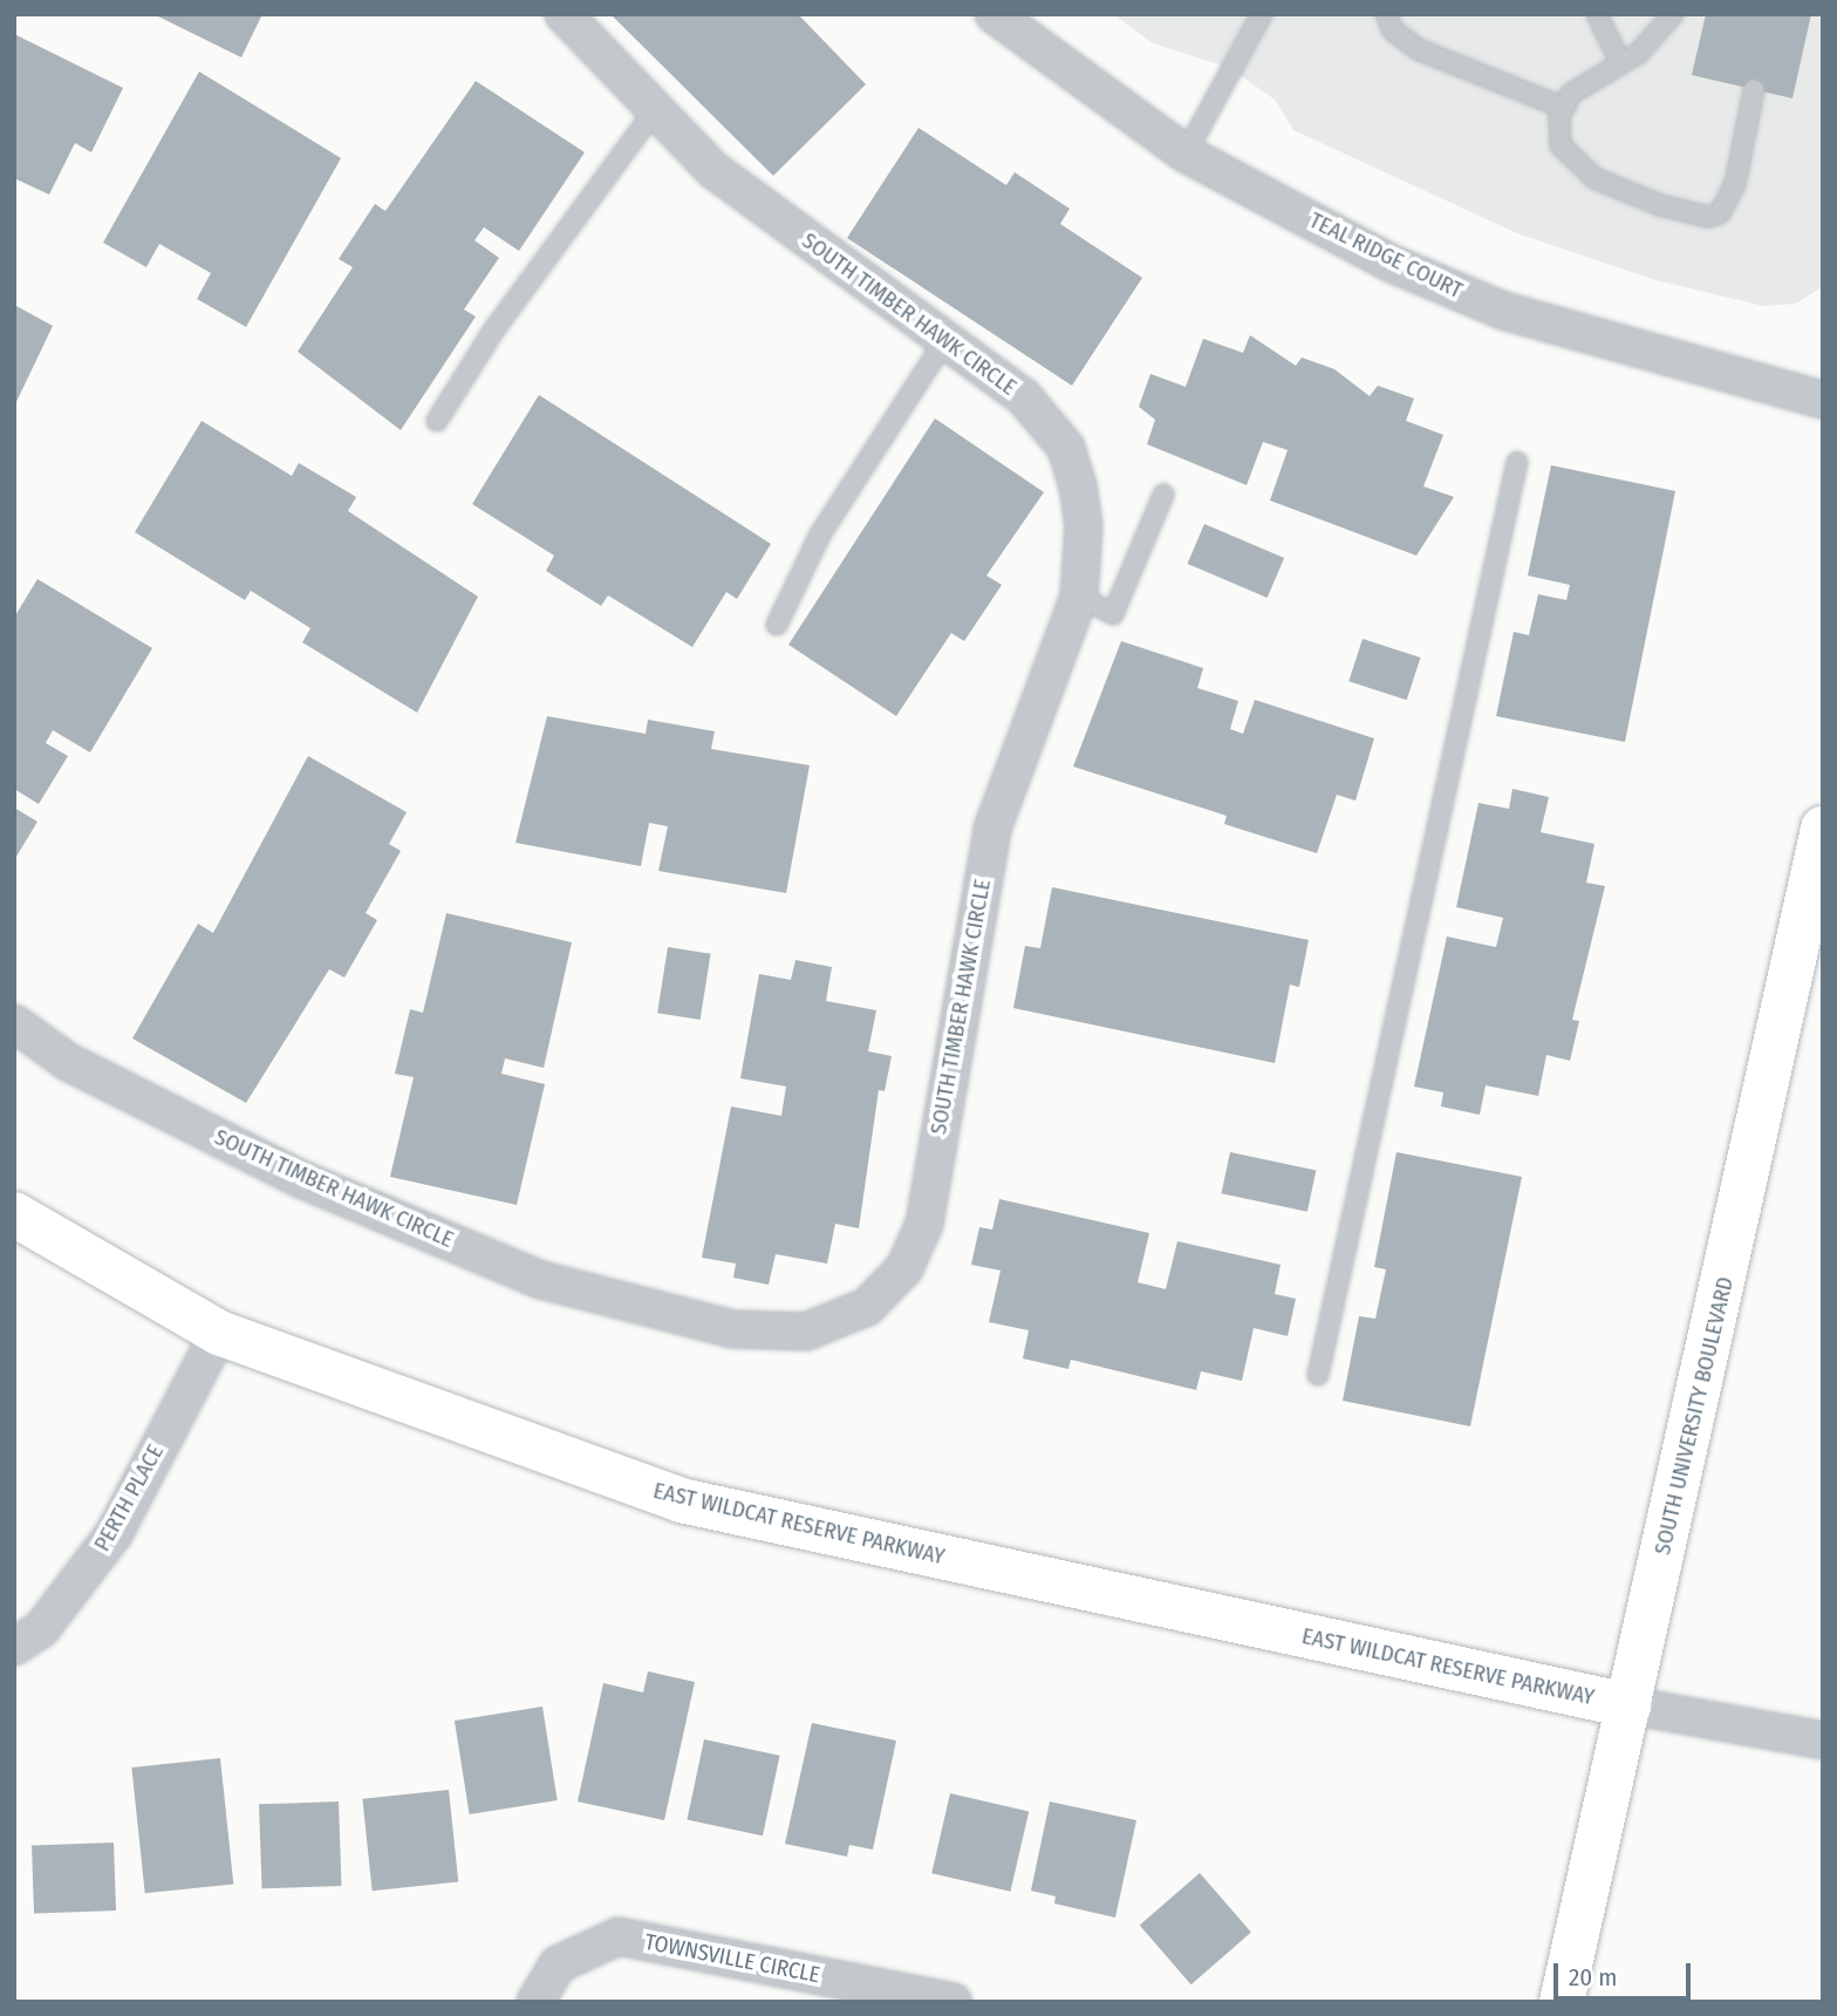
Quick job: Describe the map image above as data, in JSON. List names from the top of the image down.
{
  "streets": {
    "main road": ["SOUTH UNIVERSITY BOULEVARD", "EAST WILDCAT RESERVE PARKWAY"],
    "street": [
      "TEAL RIDGE COURT",
      "SOUTH TIMBER HAWK CIRCLE",
      "PERTH PLACE",
      "TOWNSVILLE CIRCLE"
    ]
  },
  "crossings": [
    ["SOUTH UNIVERSITY BOULEVARD", "EAST WILDCAT RESERVE PARKWAY"],
    ["PERTH PLACE", "EAST WILDCAT RESERVE PARKWAY"]
  ],
  "scale_bar": "20 m"
}
